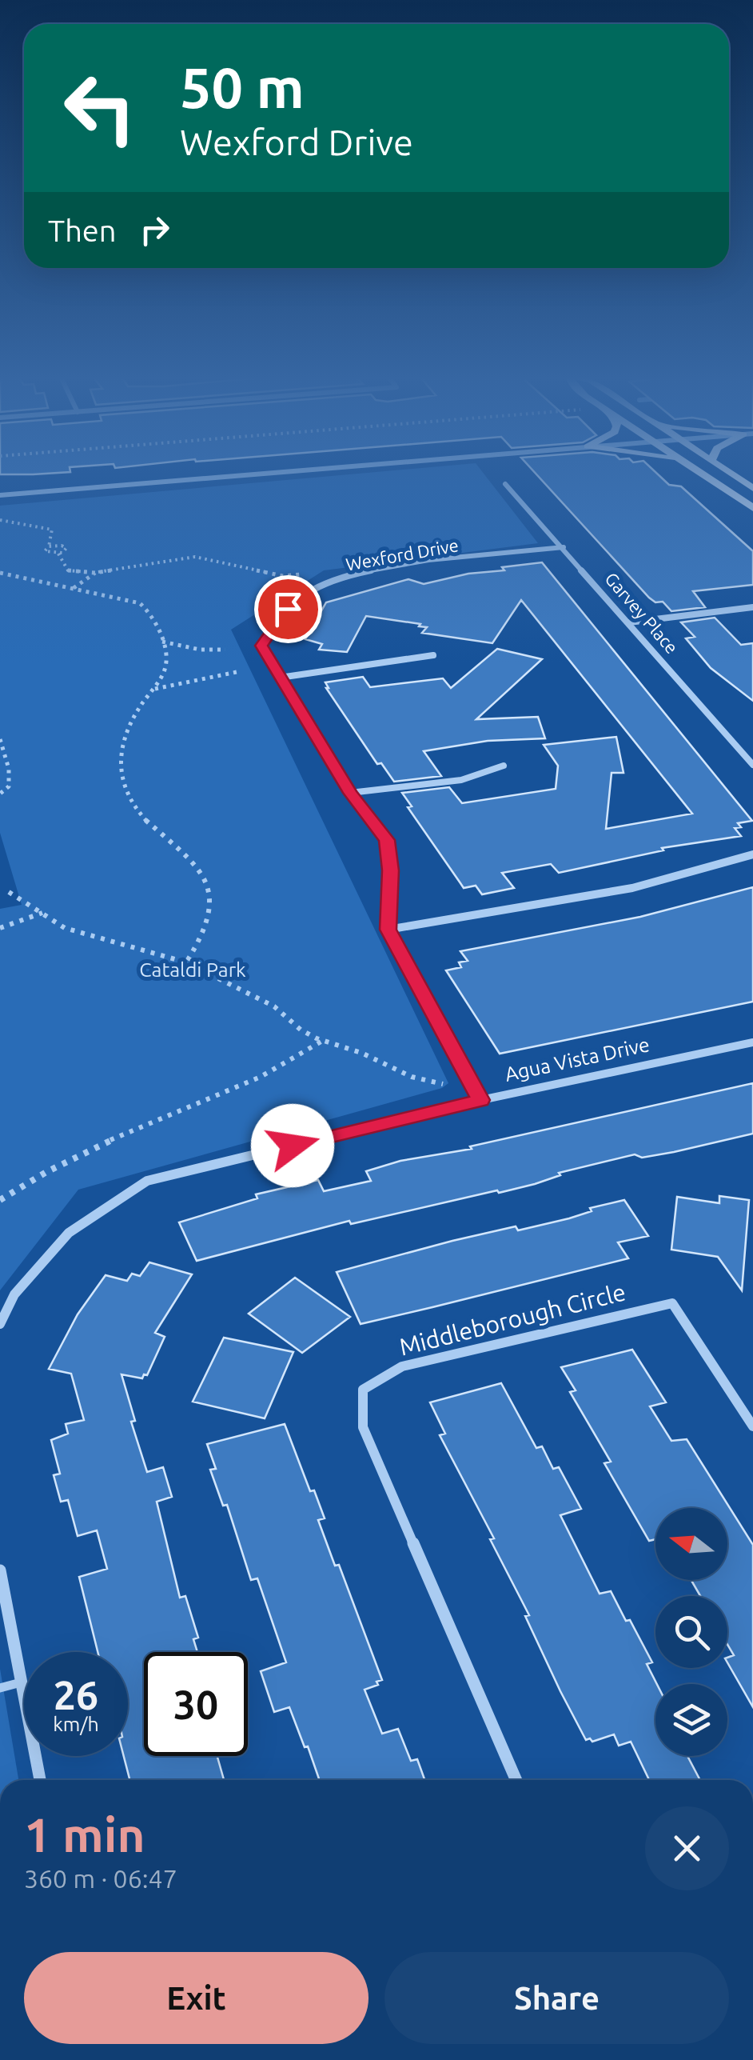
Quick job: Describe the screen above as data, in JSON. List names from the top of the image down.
{
  "streets": {
    "street": [
      "Wexford Drive",
      "Garvey Place",
      "Agua Vista Drive",
      "Middleborough Circle"
    ]
  },
  "crossings": [
    ["Wexford Drive", "Garvey Place"]
  ],
  "parks": ["Cataldi Park"],
  "north": "left",
  "page": {
    "turn": ["50 m", "Wexford Drive"],
    "then": "Then",
    "speed": "26 km/h",
    "limit": "30",
    "heading": ["1 min", "360 m · 06:47"],
    "buttons": ["Exit", "Share"]
  }
}
